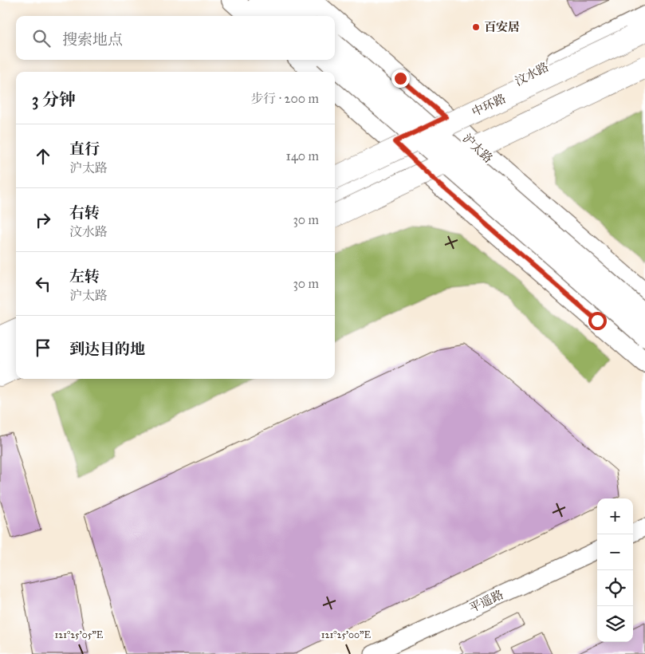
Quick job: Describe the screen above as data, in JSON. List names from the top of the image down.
{
  "streets": {
    "highway": ["中环路"],
    "main road": ["汶水路", "沪太路"],
    "street": ["平遥路"]
  },
  "crossings": [
    ["汶水路", "沪太路"]
  ],
  "places": ["百安居"],
  "page": {
    "search": "搜索地点",
    "heading": ["3 分钟", "步行 · 200 m"],
    "list": [
      ["直行", "沪太路", "140 m"],
      ["右转", "汶水路", "30 m"],
      ["左转", "沪太路", "30 m"],
      "到达目的地"
    ],
    "map_buttons": ["+", "−"]
  },
  "coordinates": ["121°25'05\"E", "121°25'00\"E"]
}
